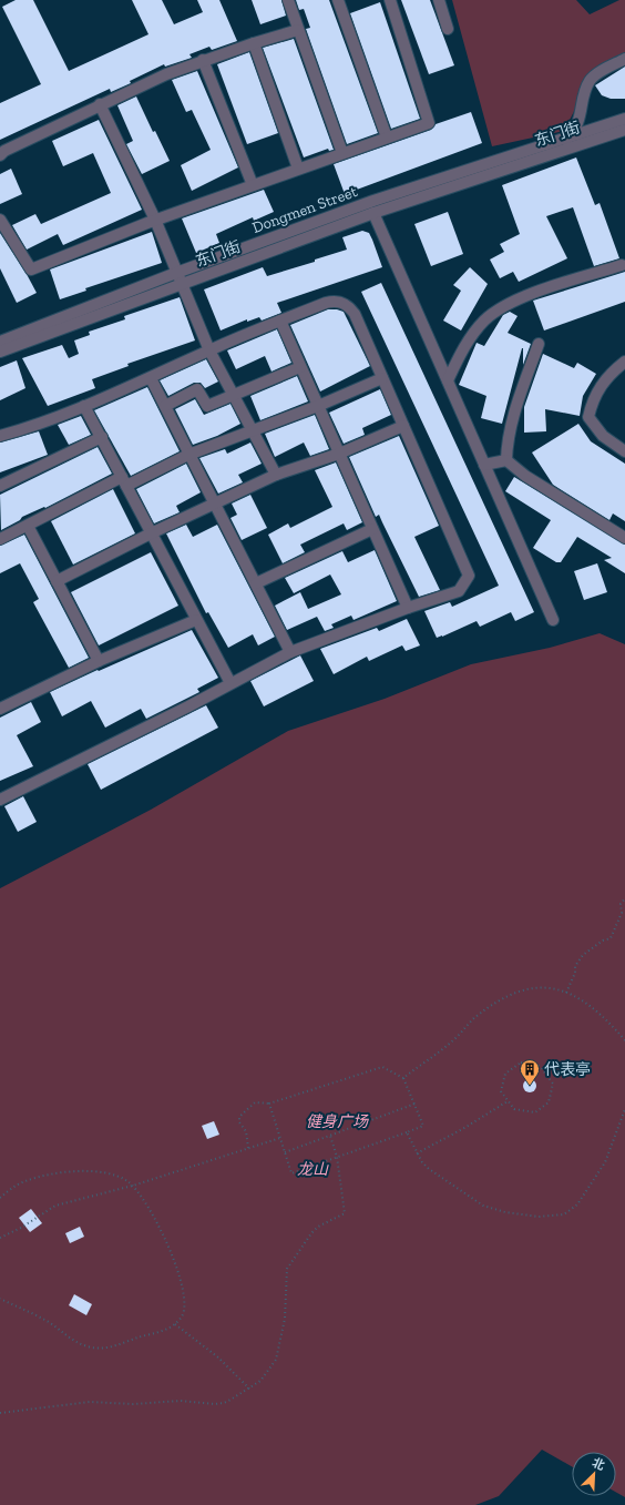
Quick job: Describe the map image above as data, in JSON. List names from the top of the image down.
{
  "streets": {
    "street": ["东门街", "Dongmen Street"]
  },
  "crossings": [
    ["东门街", "Dongmen Street"]
  ],
  "parks": ["健身广场", "龙山"],
  "places": {
    "building": ["代表亭"]
  },
  "north": "top right"
}
